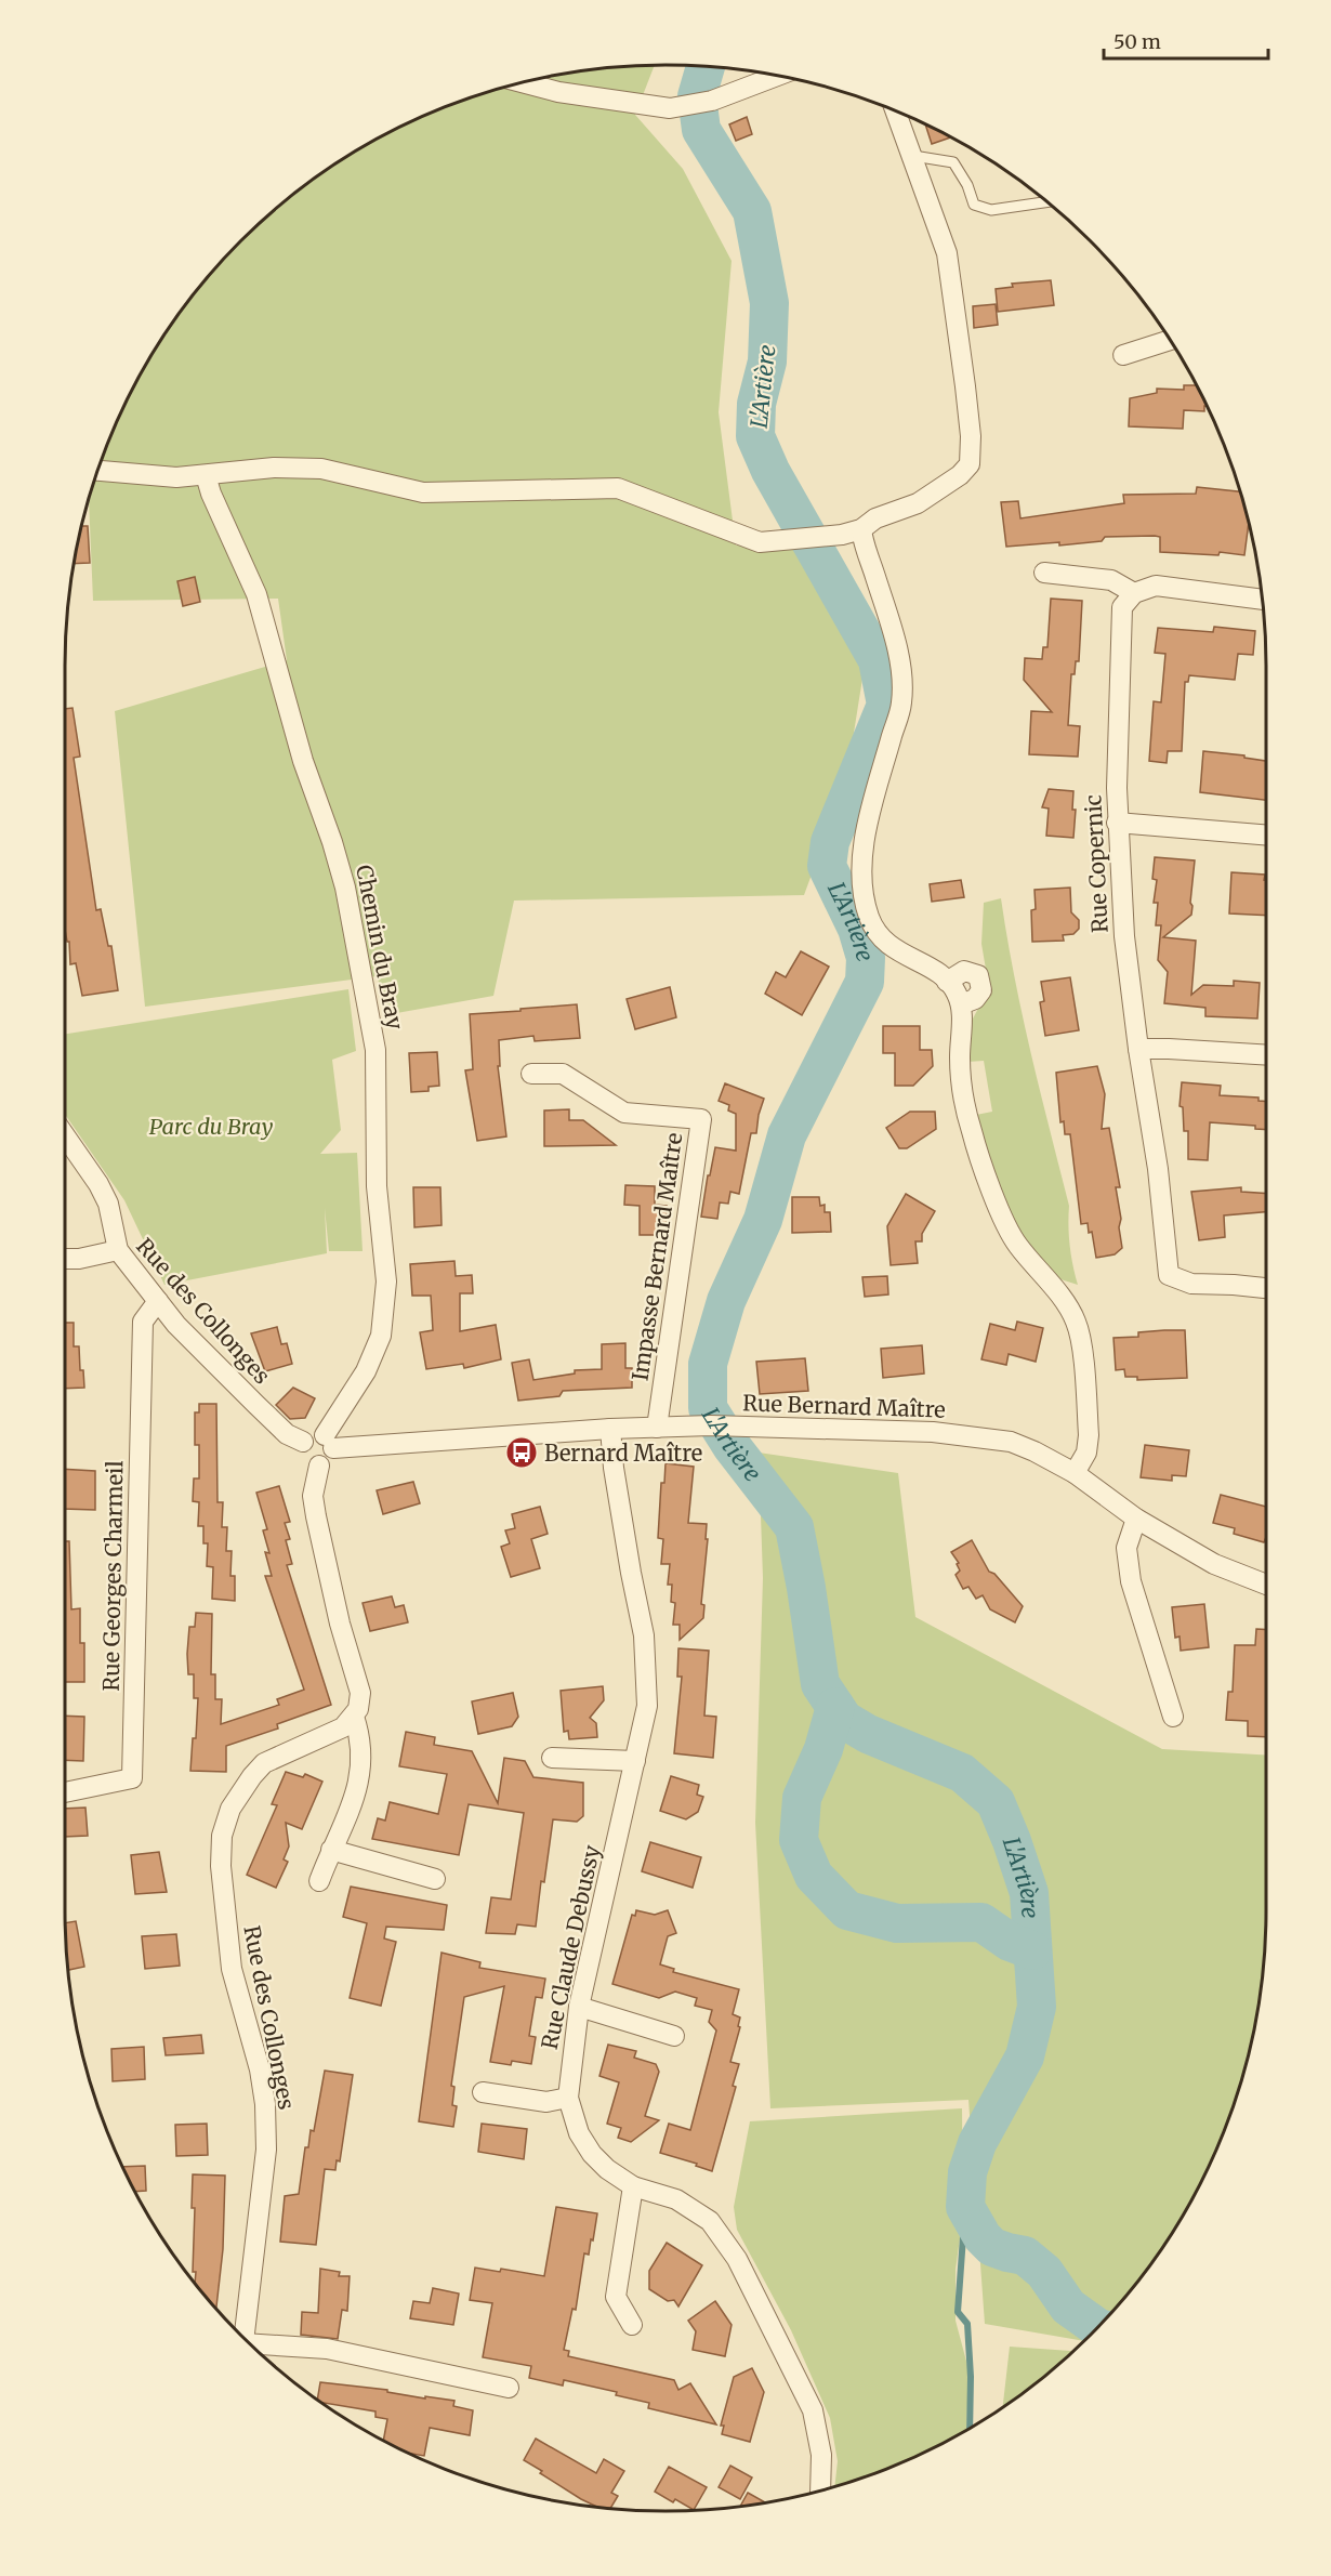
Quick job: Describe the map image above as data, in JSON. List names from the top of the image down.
{
  "streets": {
    "street": [
      "Rue Copernic",
      "Chemin du Bray",
      "Impasse Bernard Maître",
      "Rue des Collonges",
      "Rue Bernard Maître",
      "Rue Georges Charmeil",
      "Rue Claude Debussy"
    ]
  },
  "crossings": [
    ["Chemin du Bray", "Rue des Collonges"],
    ["Chemin du Bray", "Rue Bernard Maître"],
    ["Impasse Bernard Maître", "Rue Bernard Maître"],
    ["Rue des Collonges", "Rue Bernard Maître"],
    ["Rue des Collonges", "Rue Georges Charmeil"],
    ["Rue Bernard Maître", "Rue Claude Debussy"]
  ],
  "water": ["L'Artière"],
  "parks": ["Parc du Bray"],
  "places": {
    "bus stop": ["Bernard Maître"]
  },
  "scale_bar": "50 m"
}
